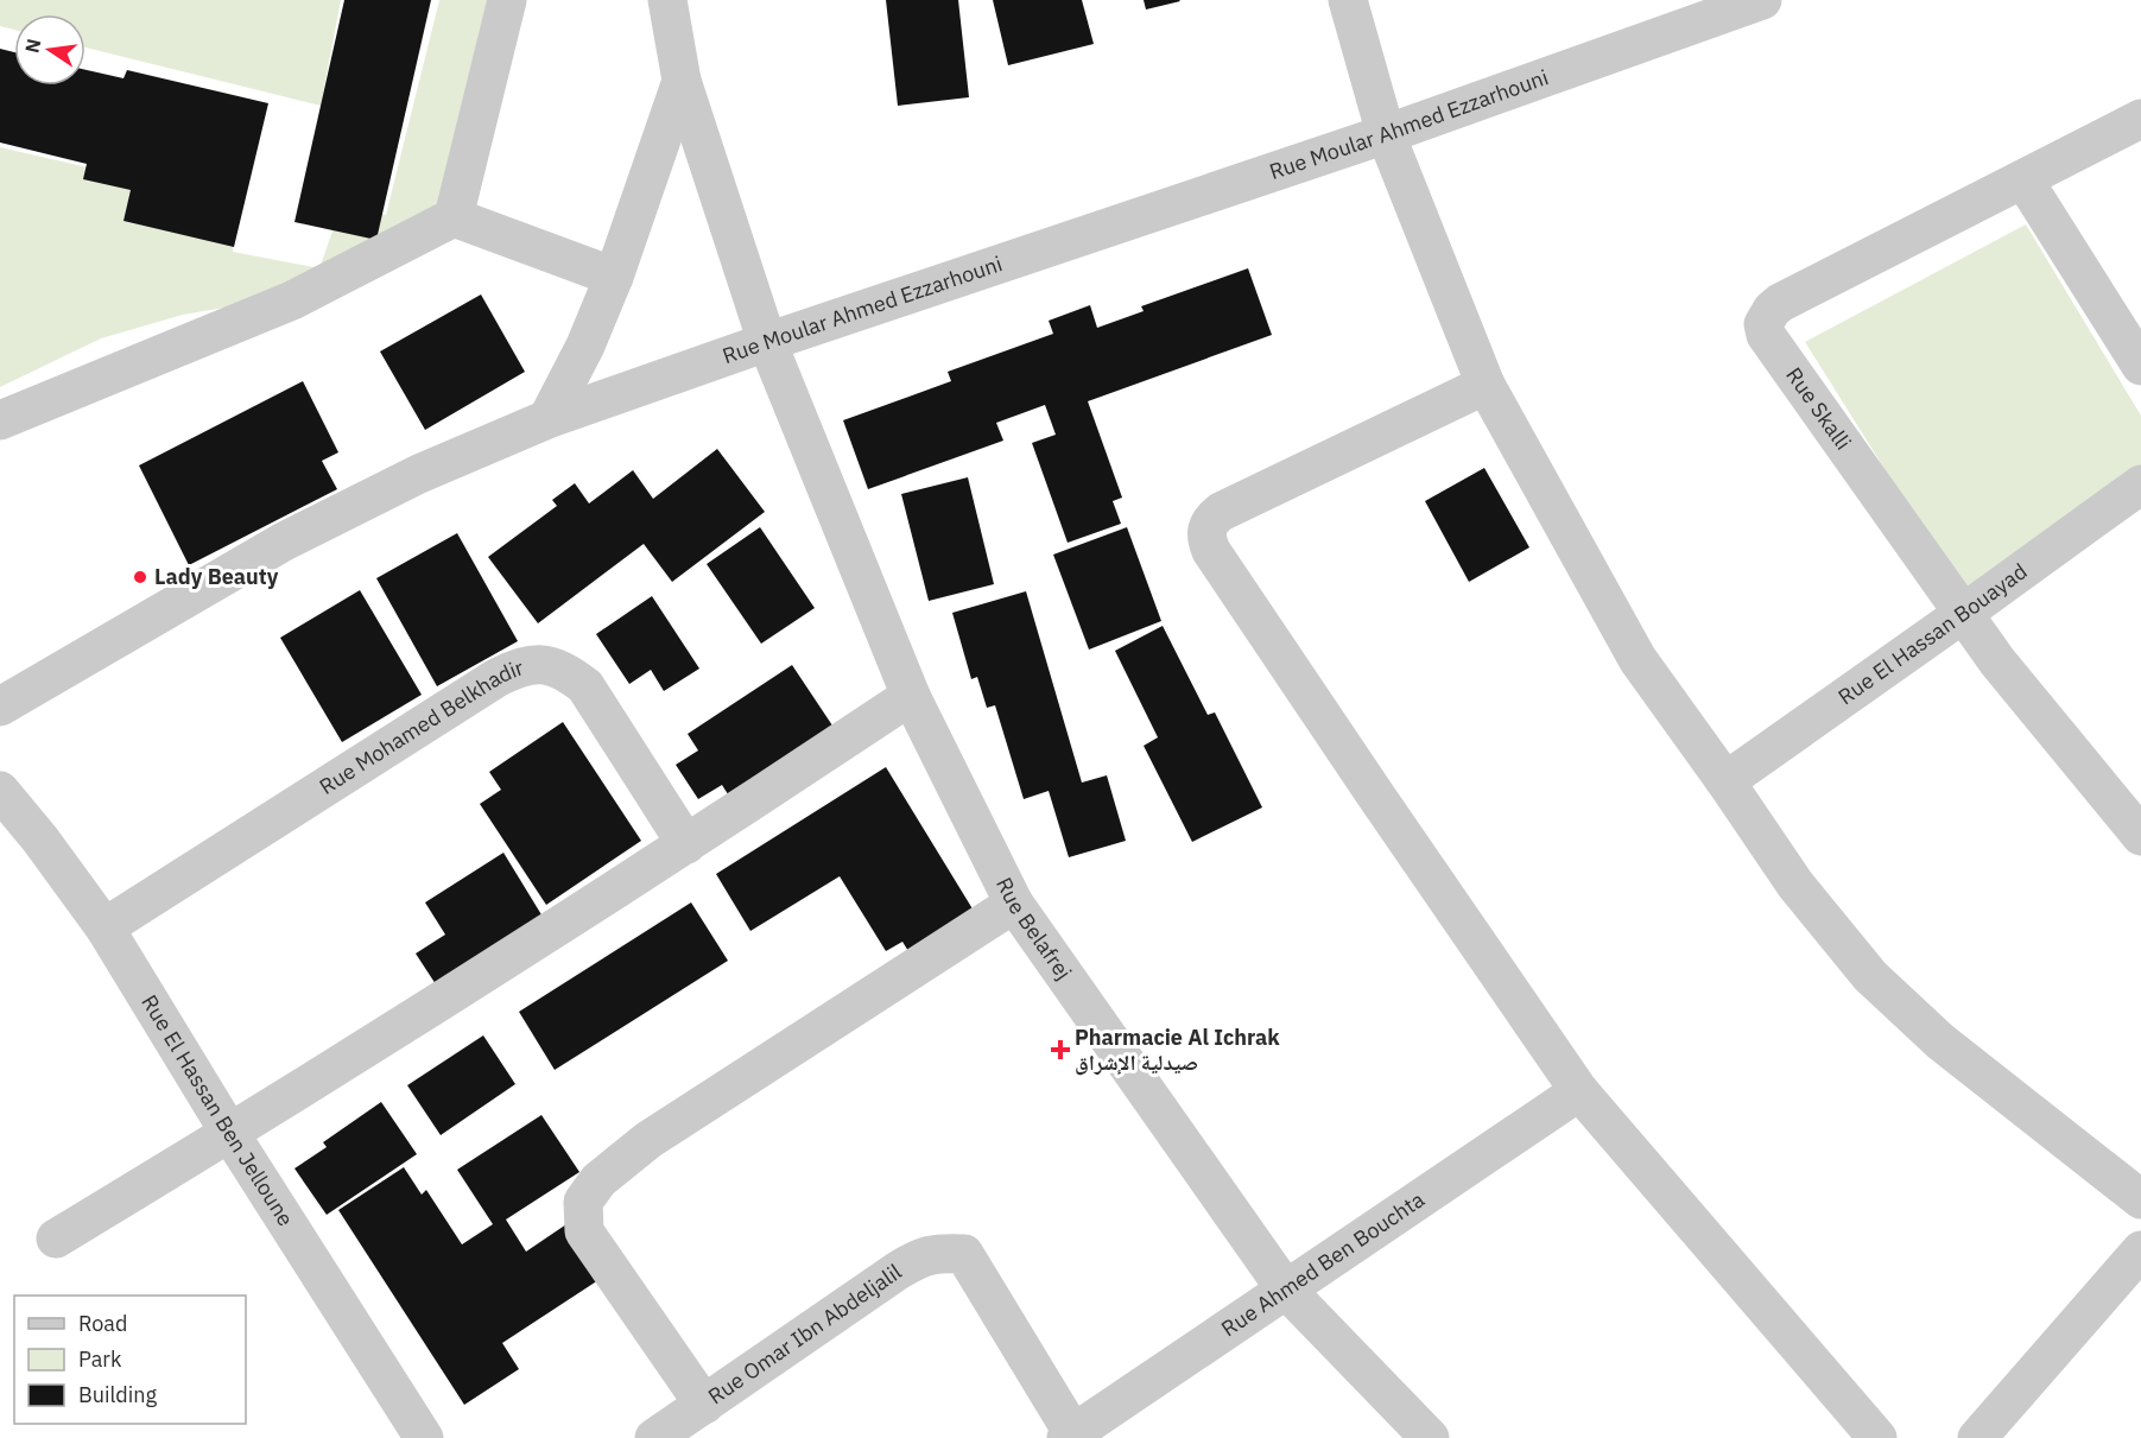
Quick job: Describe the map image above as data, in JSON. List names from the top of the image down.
{
  "streets": {
    "street": [
      "Rue Moular Ahmed Ezzarhouni",
      "Rue Skalli",
      "Rue El Hassan Bouayad",
      "Rue Mohamed Belkhadir",
      "Rue Belafrej",
      "Rue El Hassan Ben Jelloune",
      "Rue Ahmed Ben Bouchta",
      "Rue Omar Ibn Abdeljalil"
    ]
  },
  "crossings": [
    ["Rue Moular Ahmed Ezzarhouni", "Rue Belafrej"],
    ["Rue Skalli", "Rue El Hassan Bouayad"],
    ["Rue Mohamed Belkhadir", "Rue El Hassan Ben Jelloune"],
    ["Rue Belafrej", "Rue Ahmed Ben Bouchta"],
    ["Rue Ahmed Ben Bouchta", "Rue Omar Ibn Abdeljalil"]
  ],
  "places": {
    "other": ["Lady Beauty"],
    "health": ["Pharmacie Al Ichrak صيدلية الإشراق"]
  },
  "legend": ["Road", "Park", "Building"],
  "north": "left"
}
